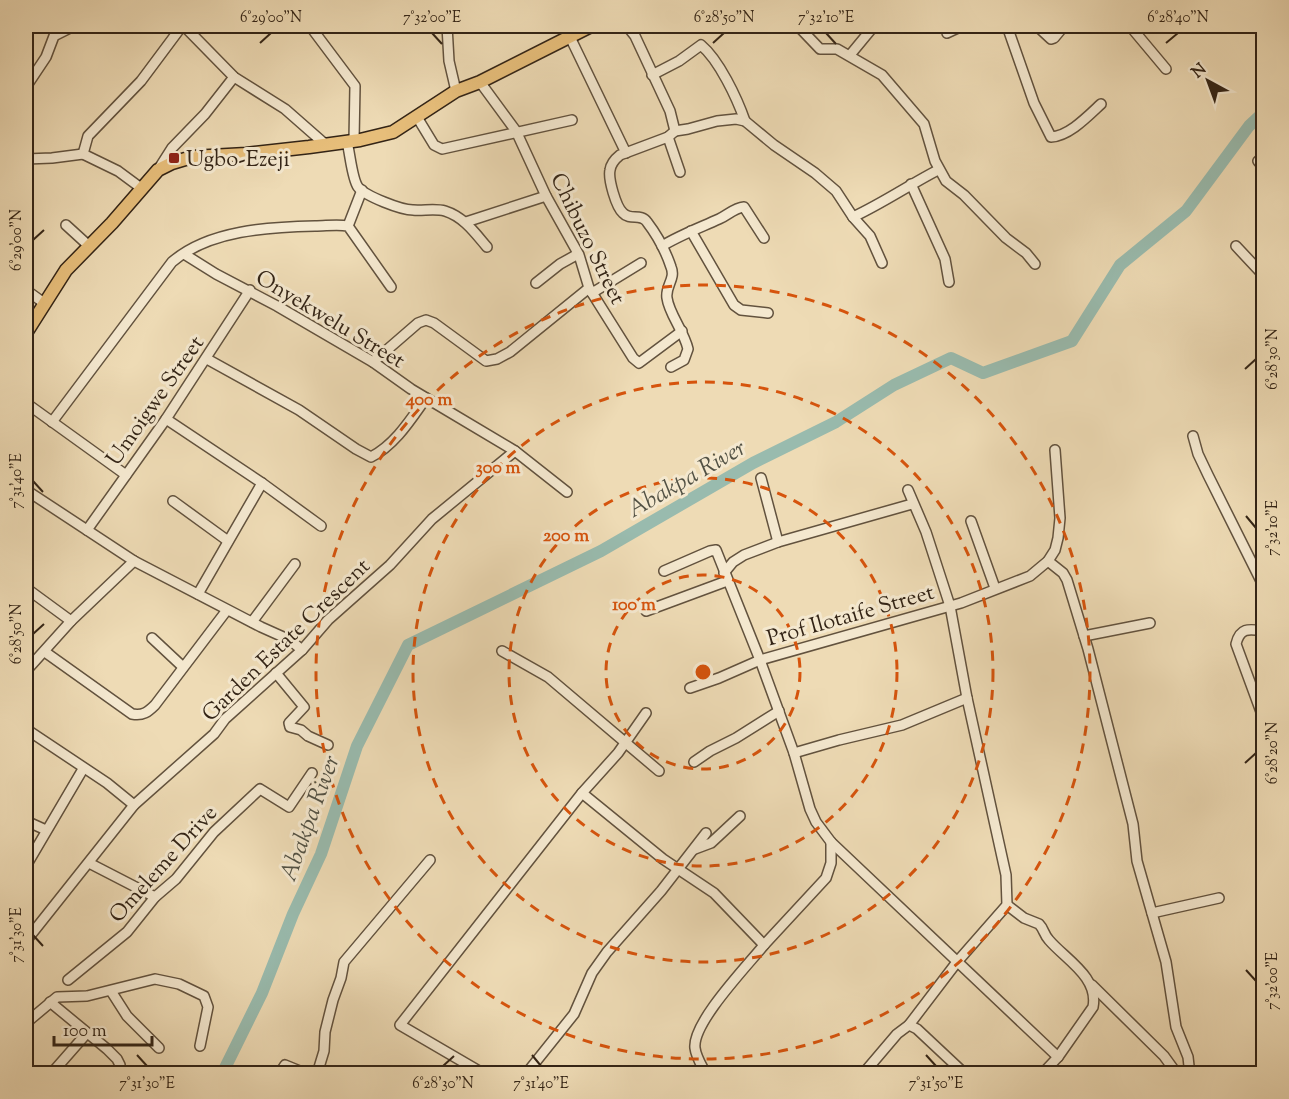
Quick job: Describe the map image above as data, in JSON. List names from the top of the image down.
{
  "streets": {
    "street": [
      "Chibuzo Street",
      "Onyekwelu Street",
      "Umoigwe Street",
      "Prof Ilotaife Street",
      "Garden Estate Crescent",
      "Omeleme Drive"
    ]
  },
  "crossings": [
    ["Onyekwelu Street", "Umoigwe Street"],
    ["Onyekwelu Street", "Garden Estate Crescent"]
  ],
  "water": ["Abakpa River"],
  "places": {
    "transit": ["Ugbo-Ezeji"]
  },
  "scale_bar": "100 m",
  "north": "top left",
  "coordinates": [
    "6°29'00\"N",
    "7°32'00\"E",
    "6°28'50\"N",
    "7°32'10\"E",
    "6°28'40\"N",
    "6°28'30\"N",
    "7°31'40\"E",
    "6°28'20\"N",
    "7°31'30\"E",
    "7°31'50\"E"
  ],
  "rings": [
    "400 m",
    "300 m",
    "200 m",
    "100 m"
  ]
}
